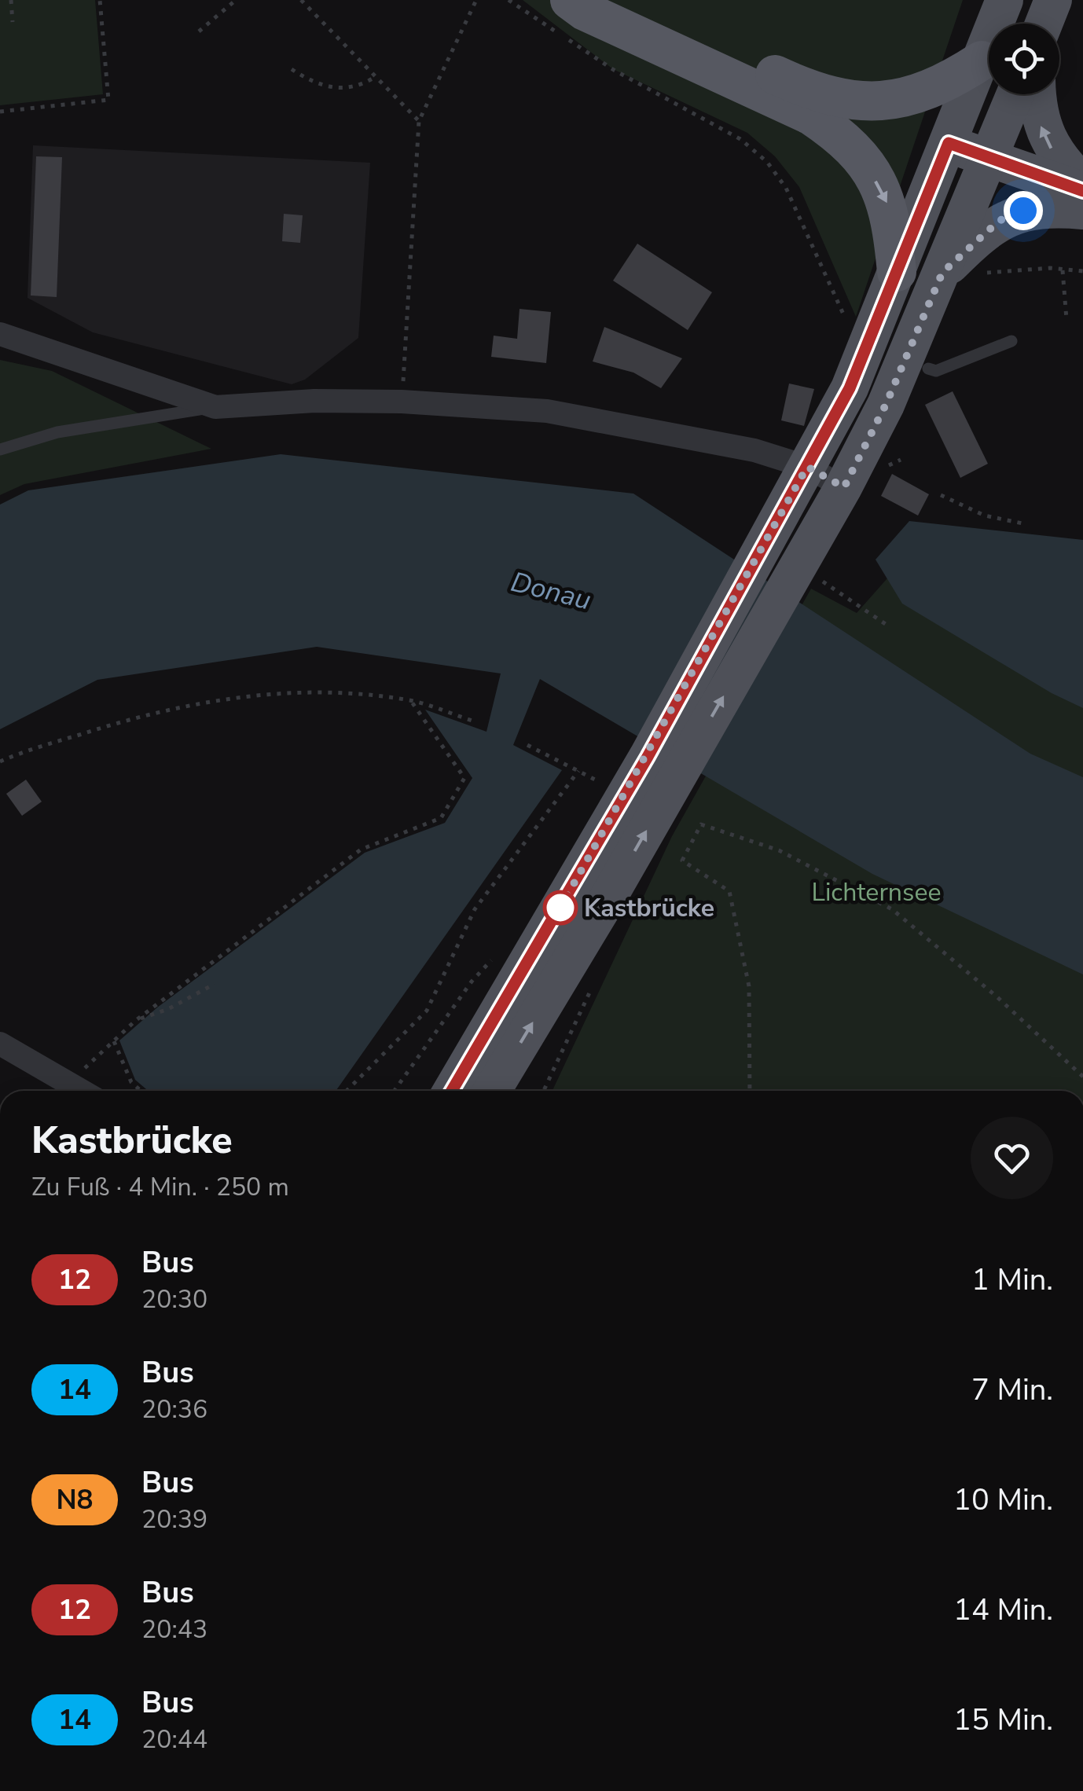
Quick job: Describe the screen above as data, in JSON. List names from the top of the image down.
{
  "water": ["Donau"],
  "parks": ["Lichternsee"],
  "places": ["Kastbrücke"],
  "lines": ["bus line 12"],
  "page": {
    "heading": ["Kastbrücke", "Zu Fuß · 4 Min. · 250 m"],
    "list": [
      {
        "mark": "12",
        "name": "Bus",
        "note": "20:30",
        "value": "1 Min."
      },
      {
        "mark": "14",
        "name": "Bus",
        "note": "20:36",
        "value": "7 Min."
      },
      {
        "mark": "N8",
        "name": "Bus",
        "note": "20:39",
        "value": "10 Min."
      },
      {
        "mark": "12",
        "name": "Bus",
        "note": "20:43",
        "value": "14 Min."
      },
      {
        "mark": "14",
        "name": "Bus",
        "note": "20:44",
        "value": "15 Min."
      }
    ]
  }
}
